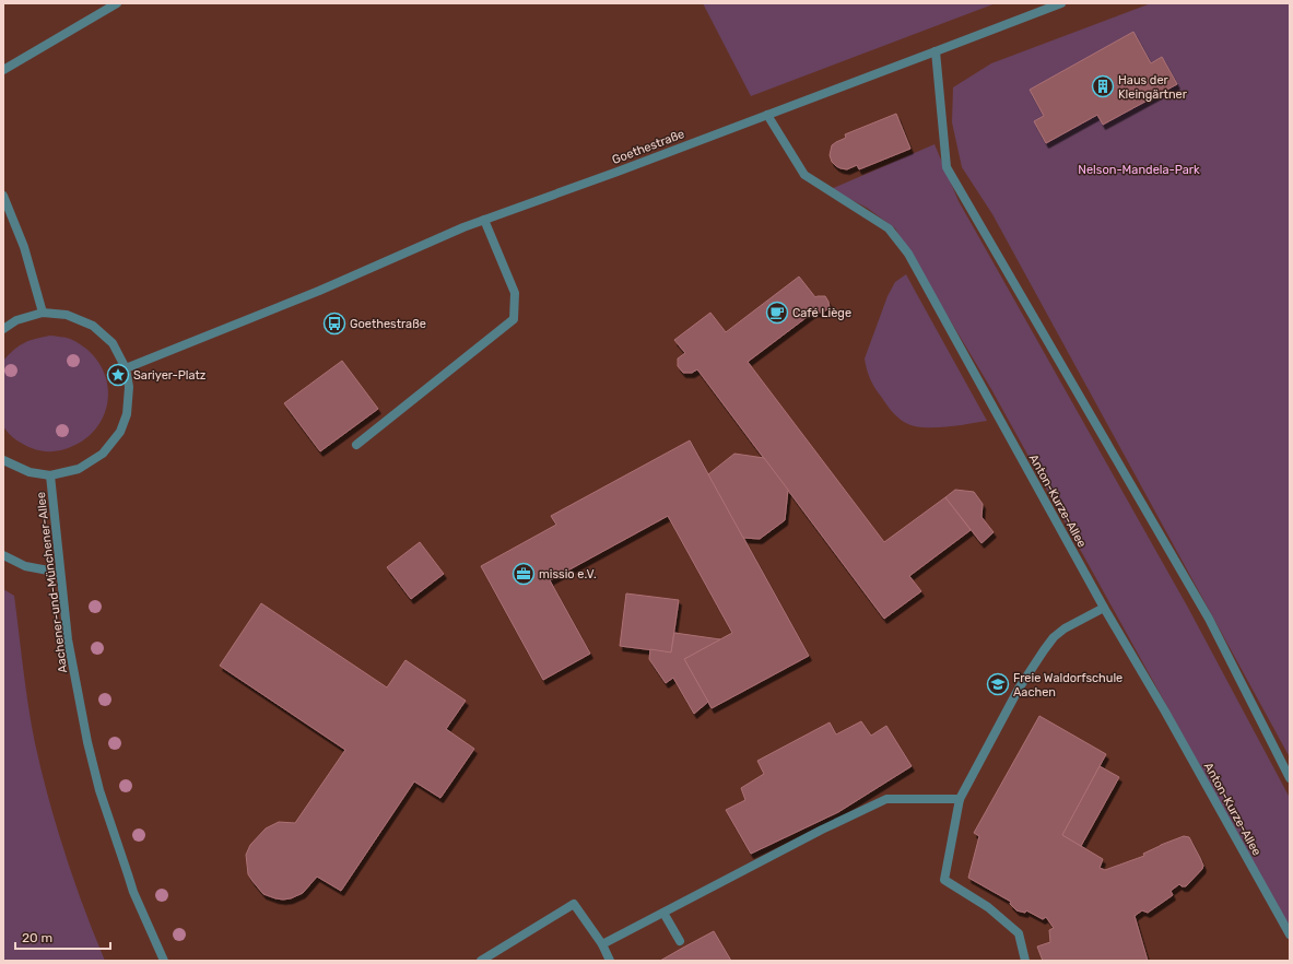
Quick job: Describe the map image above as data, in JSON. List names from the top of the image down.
{
  "streets": {
    "street": ["Goethestraße", "Anton-Kurze-Allee", "Aachener-und-Münchener-Allee"]
  },
  "crossings": [
    ["Goethestraße", "Anton-Kurze-Allee"]
  ],
  "parks": ["Nelson-Mandela-Park"],
  "places": {
    "building": ["Haus der Kleingärtner"],
    "cafe": ["Café Liège"],
    "bus stop": ["Goethestraße"],
    "place": ["Sariyer-Platz"],
    "office": ["missio e.V."],
    "school or university": ["Freie Waldorfschule Aachen"]
  },
  "scale_bar": "20 m"
}
